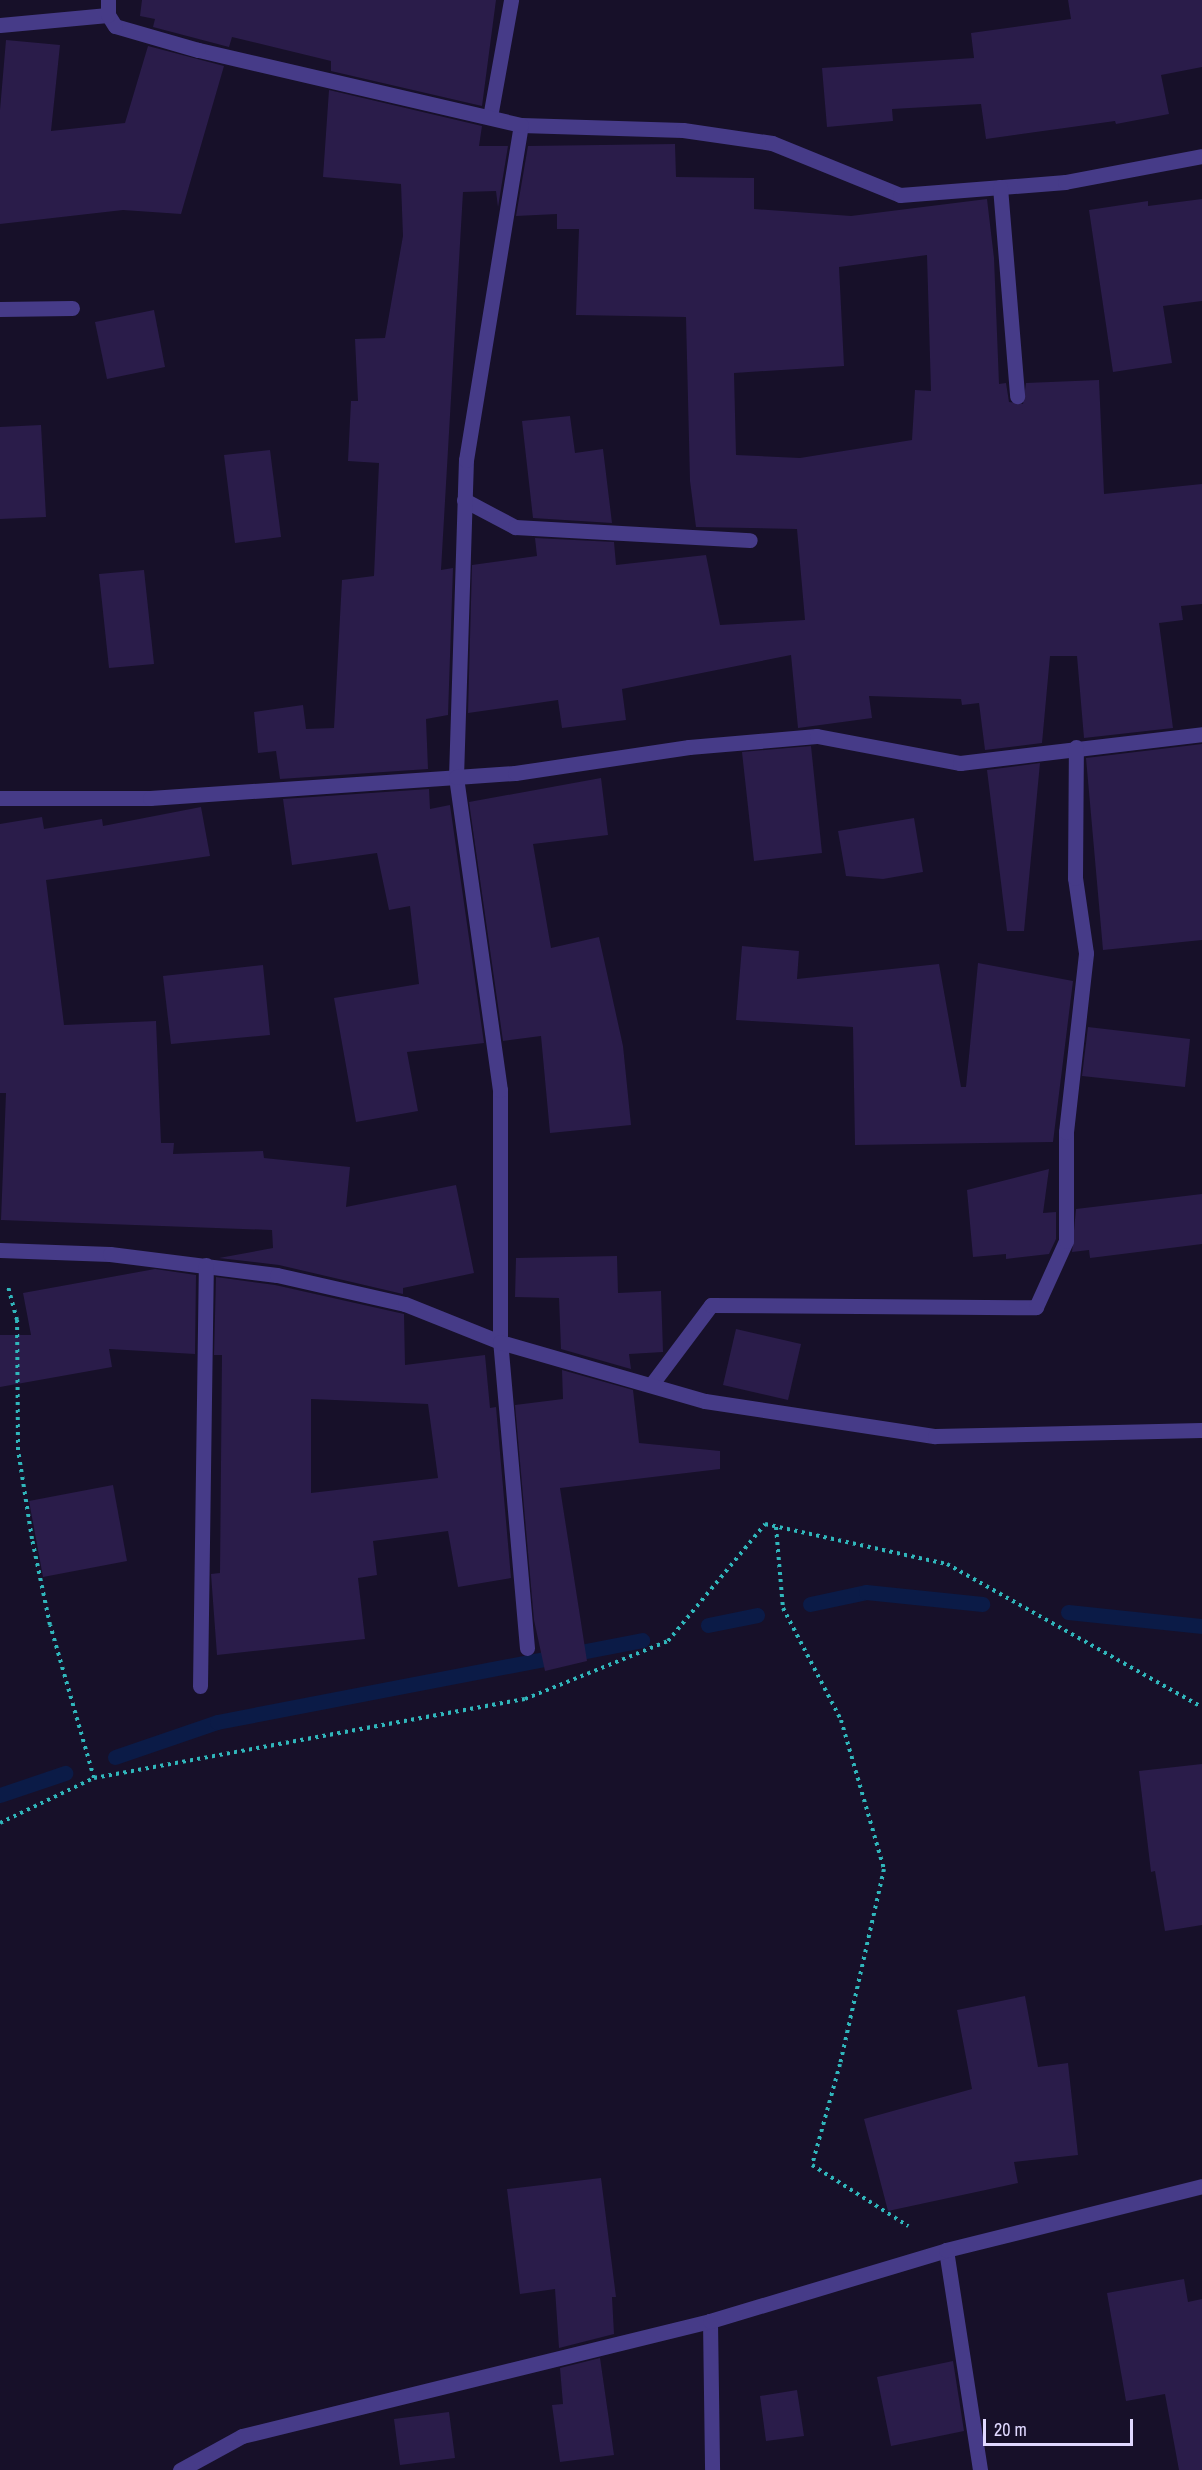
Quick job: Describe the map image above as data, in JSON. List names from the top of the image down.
{
  "scale_bar": "20 m"
}
